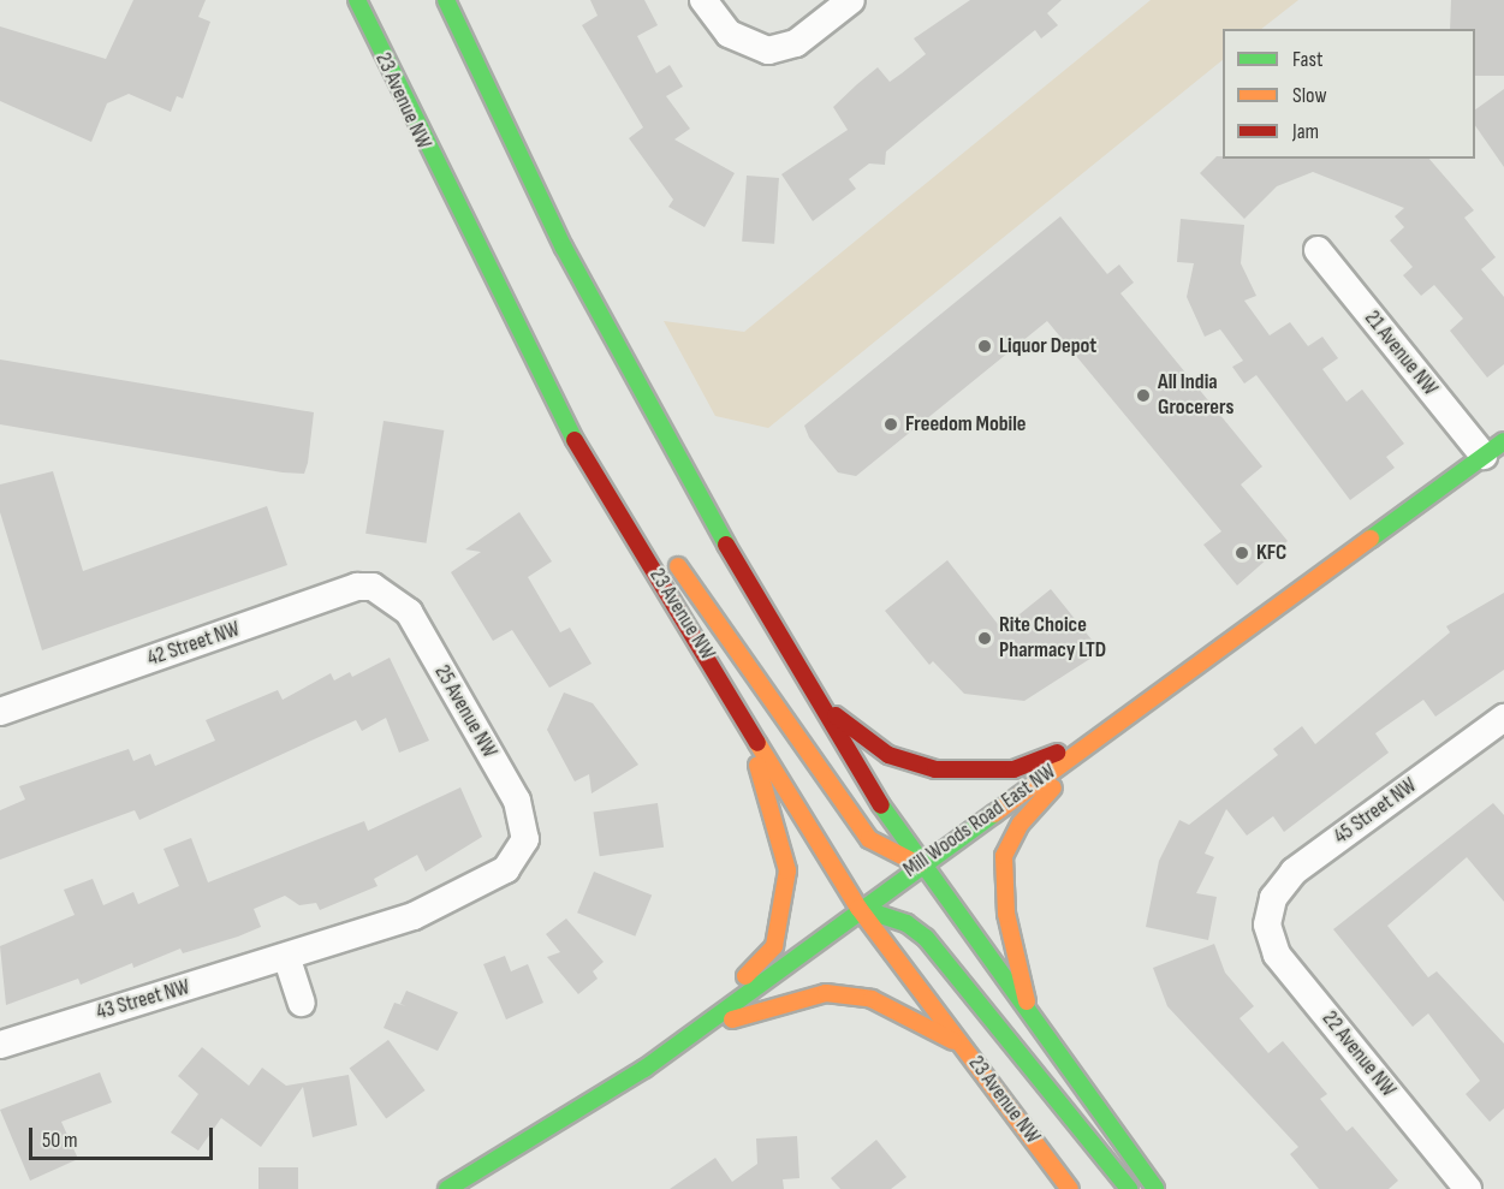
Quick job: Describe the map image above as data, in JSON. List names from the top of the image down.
{
  "streets": {
    "main road": ["23 Avenue NW", "Mill Woods Road East NW"],
    "street": [
      "21 Avenue NW",
      "42 Street NW",
      "25 Avenue NW",
      "45 Street NW",
      "43 Street NW",
      "22 Avenue NW"
    ]
  },
  "crossings": [
    ["23 Avenue NW", "Mill Woods Road East NW"],
    ["21 Avenue NW", "Mill Woods Road East NW"],
    ["42 Street NW", "25 Avenue NW"],
    ["25 Avenue NW", "43 Street NW"],
    ["45 Street NW", "22 Avenue NW"]
  ],
  "places": [
    "Liquor Depot",
    "All India Grocerers",
    "Freedom Mobile",
    "KFC",
    "Rite Choice Pharmacy LTD"
  ],
  "legend": ["Fast", "Slow", "Jam"],
  "scale_bar": "50 m"
}
